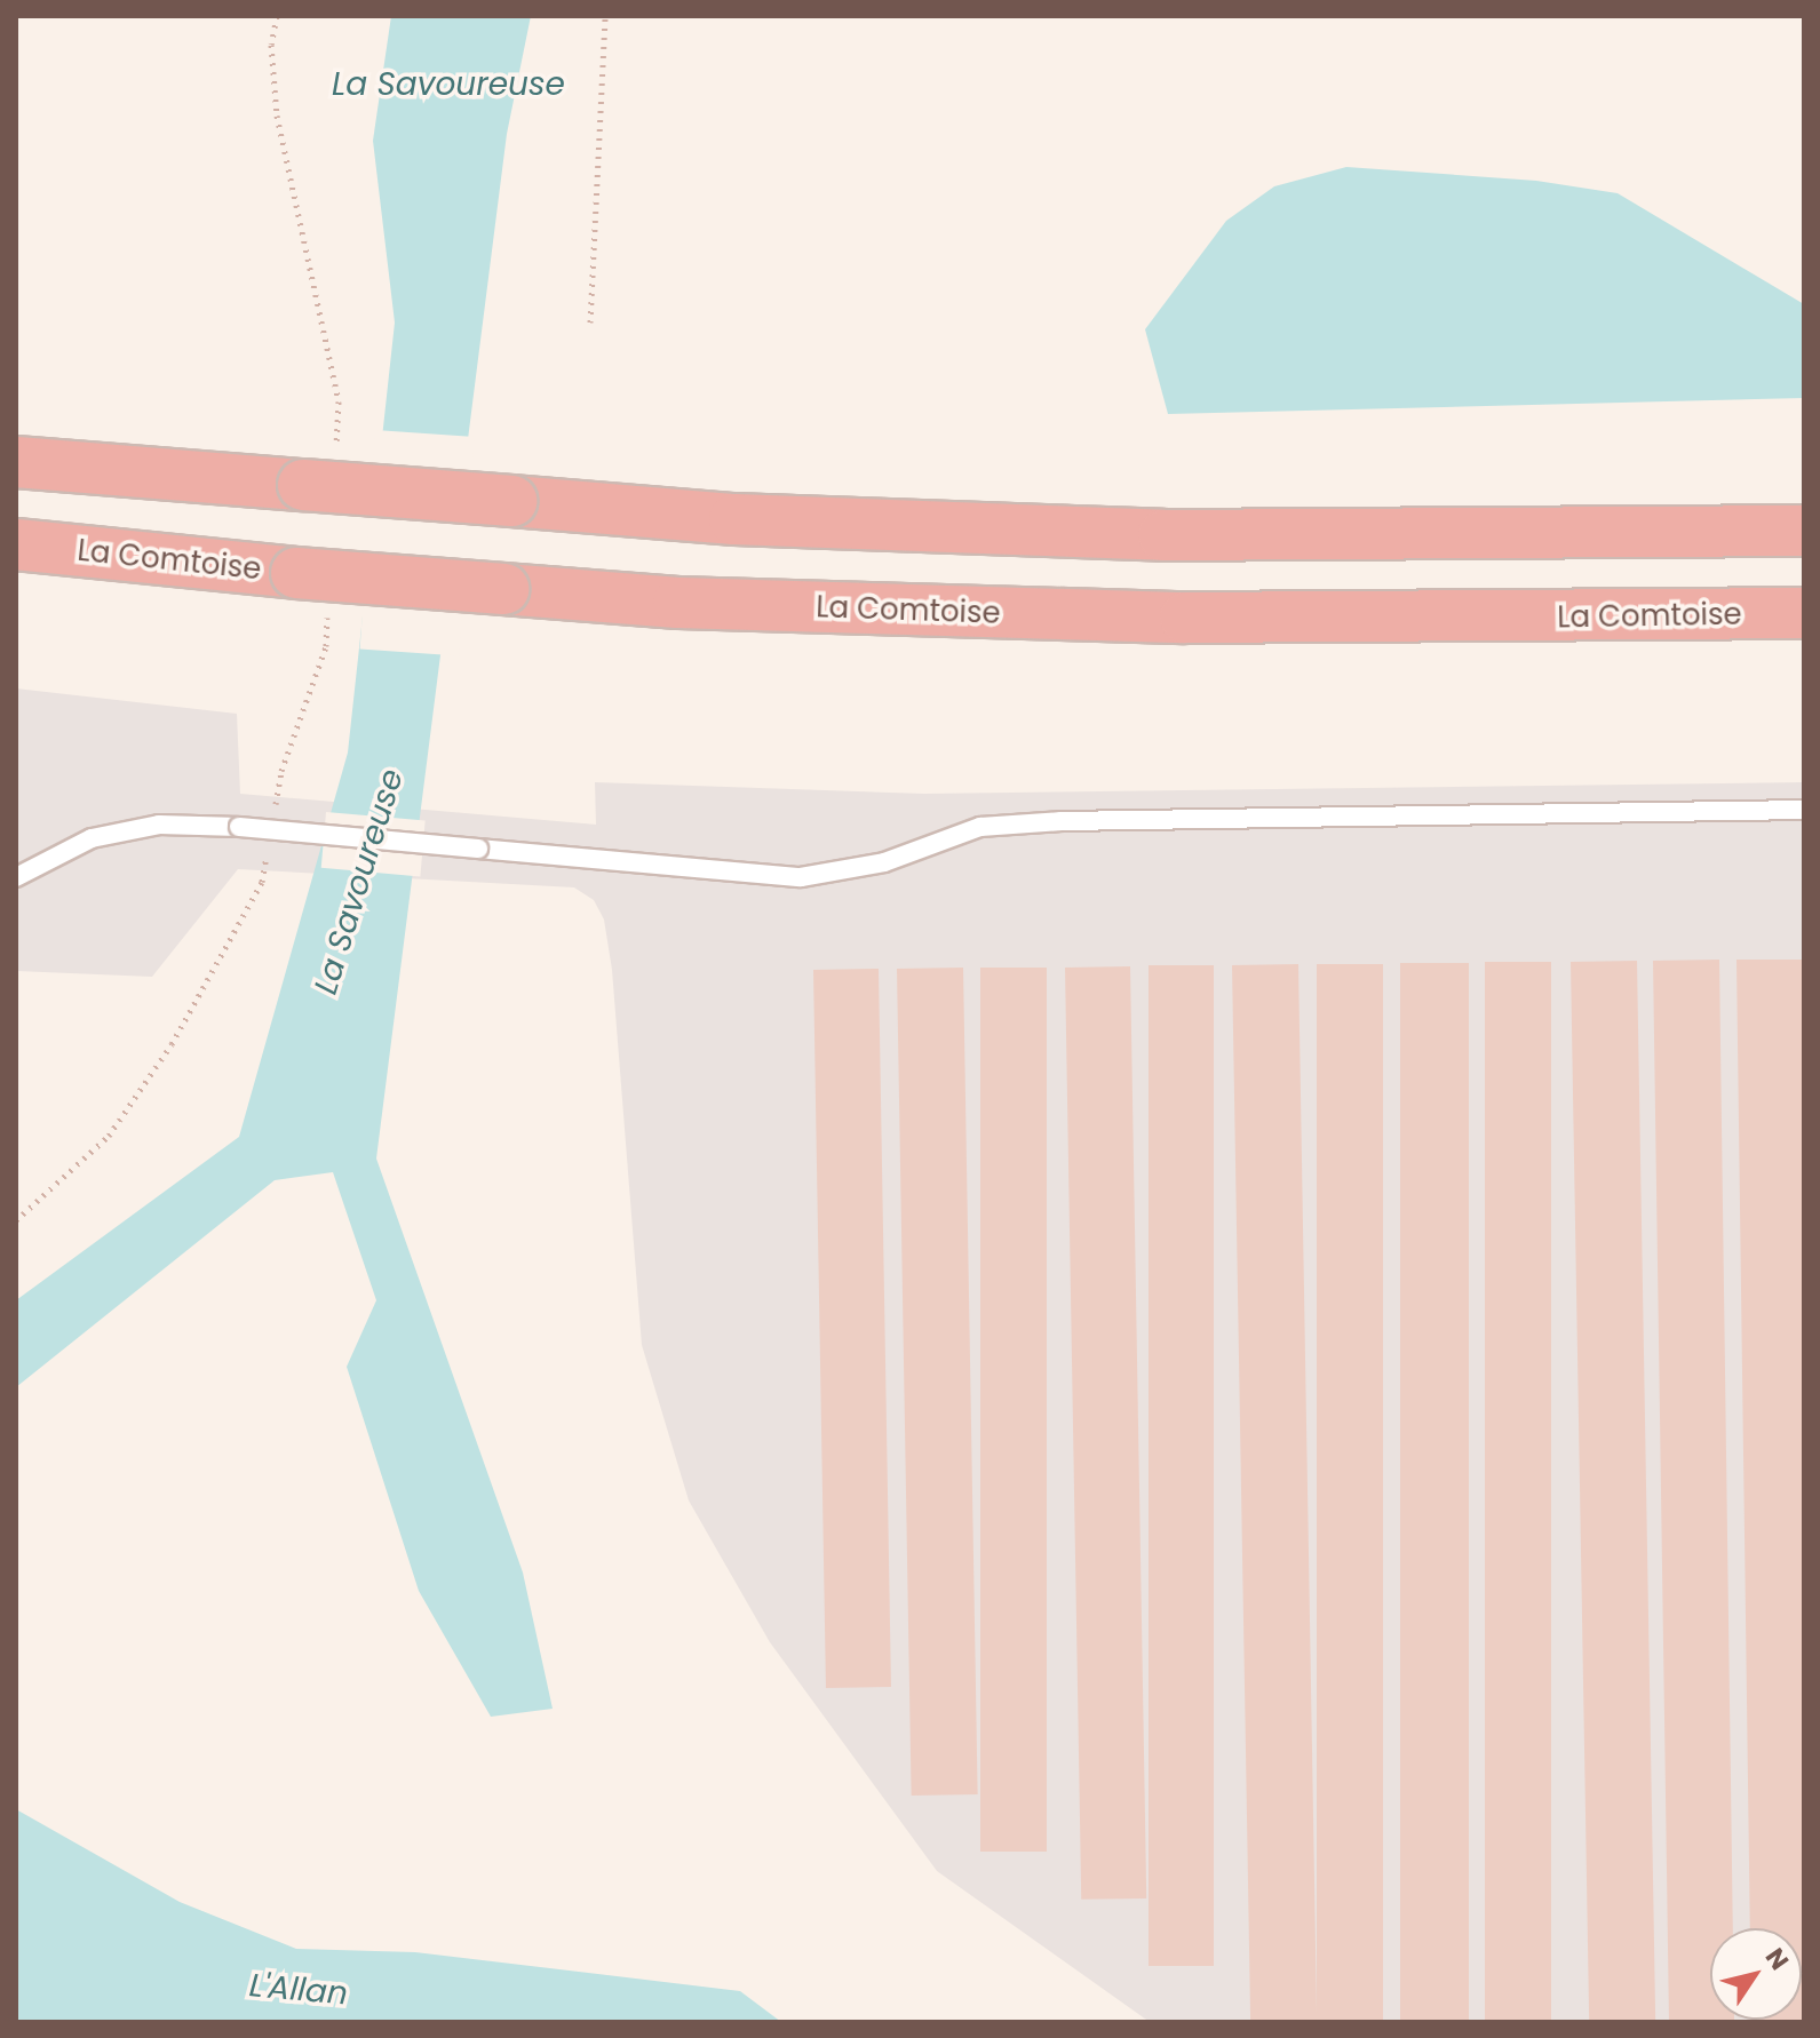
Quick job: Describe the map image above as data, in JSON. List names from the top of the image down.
{
  "streets": {
    "highway": ["La Comtoise"]
  },
  "water": ["La Savoureuse", "L'Allan"],
  "north": "top right"
}
